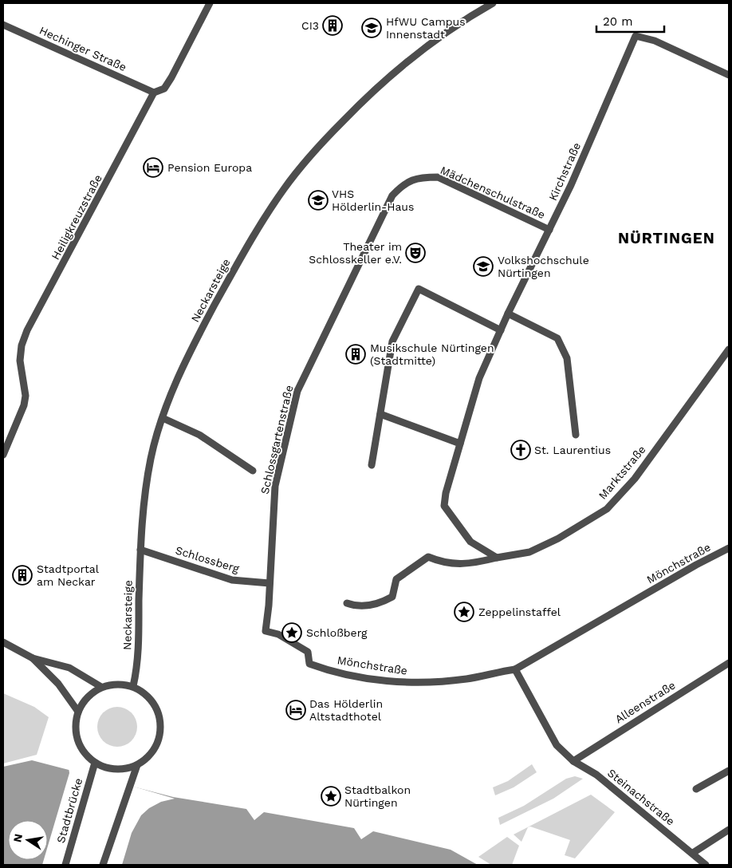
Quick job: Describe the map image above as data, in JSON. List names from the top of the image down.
{
  "streets": {
    "street": [
      "Hechinger Straße",
      "Kirchstraße",
      "Mädchenschulstraße",
      "Heiligkreuzstraße",
      "Neckarsteige",
      "Schlossgartenstraße",
      "Marktstraße",
      "Schlossberg",
      "Mönchstraße",
      "Alleenstraße",
      "Steinachstraße",
      "Stadtbrücke"
    ]
  },
  "crossings": [
    ["Hechinger Straße", "Heiligkreuzstraße"],
    ["Kirchstraße", "Mädchenschulstraße"],
    ["Kirchstraße", "Marktstraße"],
    ["Mädchenschulstraße", "Schlossgartenstraße"],
    ["Neckarsteige", "Schlossberg"],
    ["Neckarsteige", "Stadtbrücke"],
    ["Schlossgartenstraße", "Schlossberg"],
    ["Schlossgartenstraße", "Mönchstraße"],
    ["Alleenstraße", "Steinachstraße"]
  ],
  "districts": ["NÜRTINGEN"],
  "places": {
    "building": ["CI3", "Musikschule Nürtingen (Stadtmitte)", "Stadtportal am Neckar"],
    "school or university": ["HfWU Campus Innenstadt", "VHS Hölderlin-Haus", "Volkshochschule Nürtingen"],
    "hotel": ["Pension Europa", "Das Hölderlin Altstadthotel"],
    "theatre": ["Theater im Schlosskeller e.V."],
    "church": ["St. Laurentius"],
    "place": ["Zeppelinstaffel", "Schloßberg", "Stadtbalkon Nürtingen"]
  },
  "scale_bar": "20 m",
  "north": "left"
}
